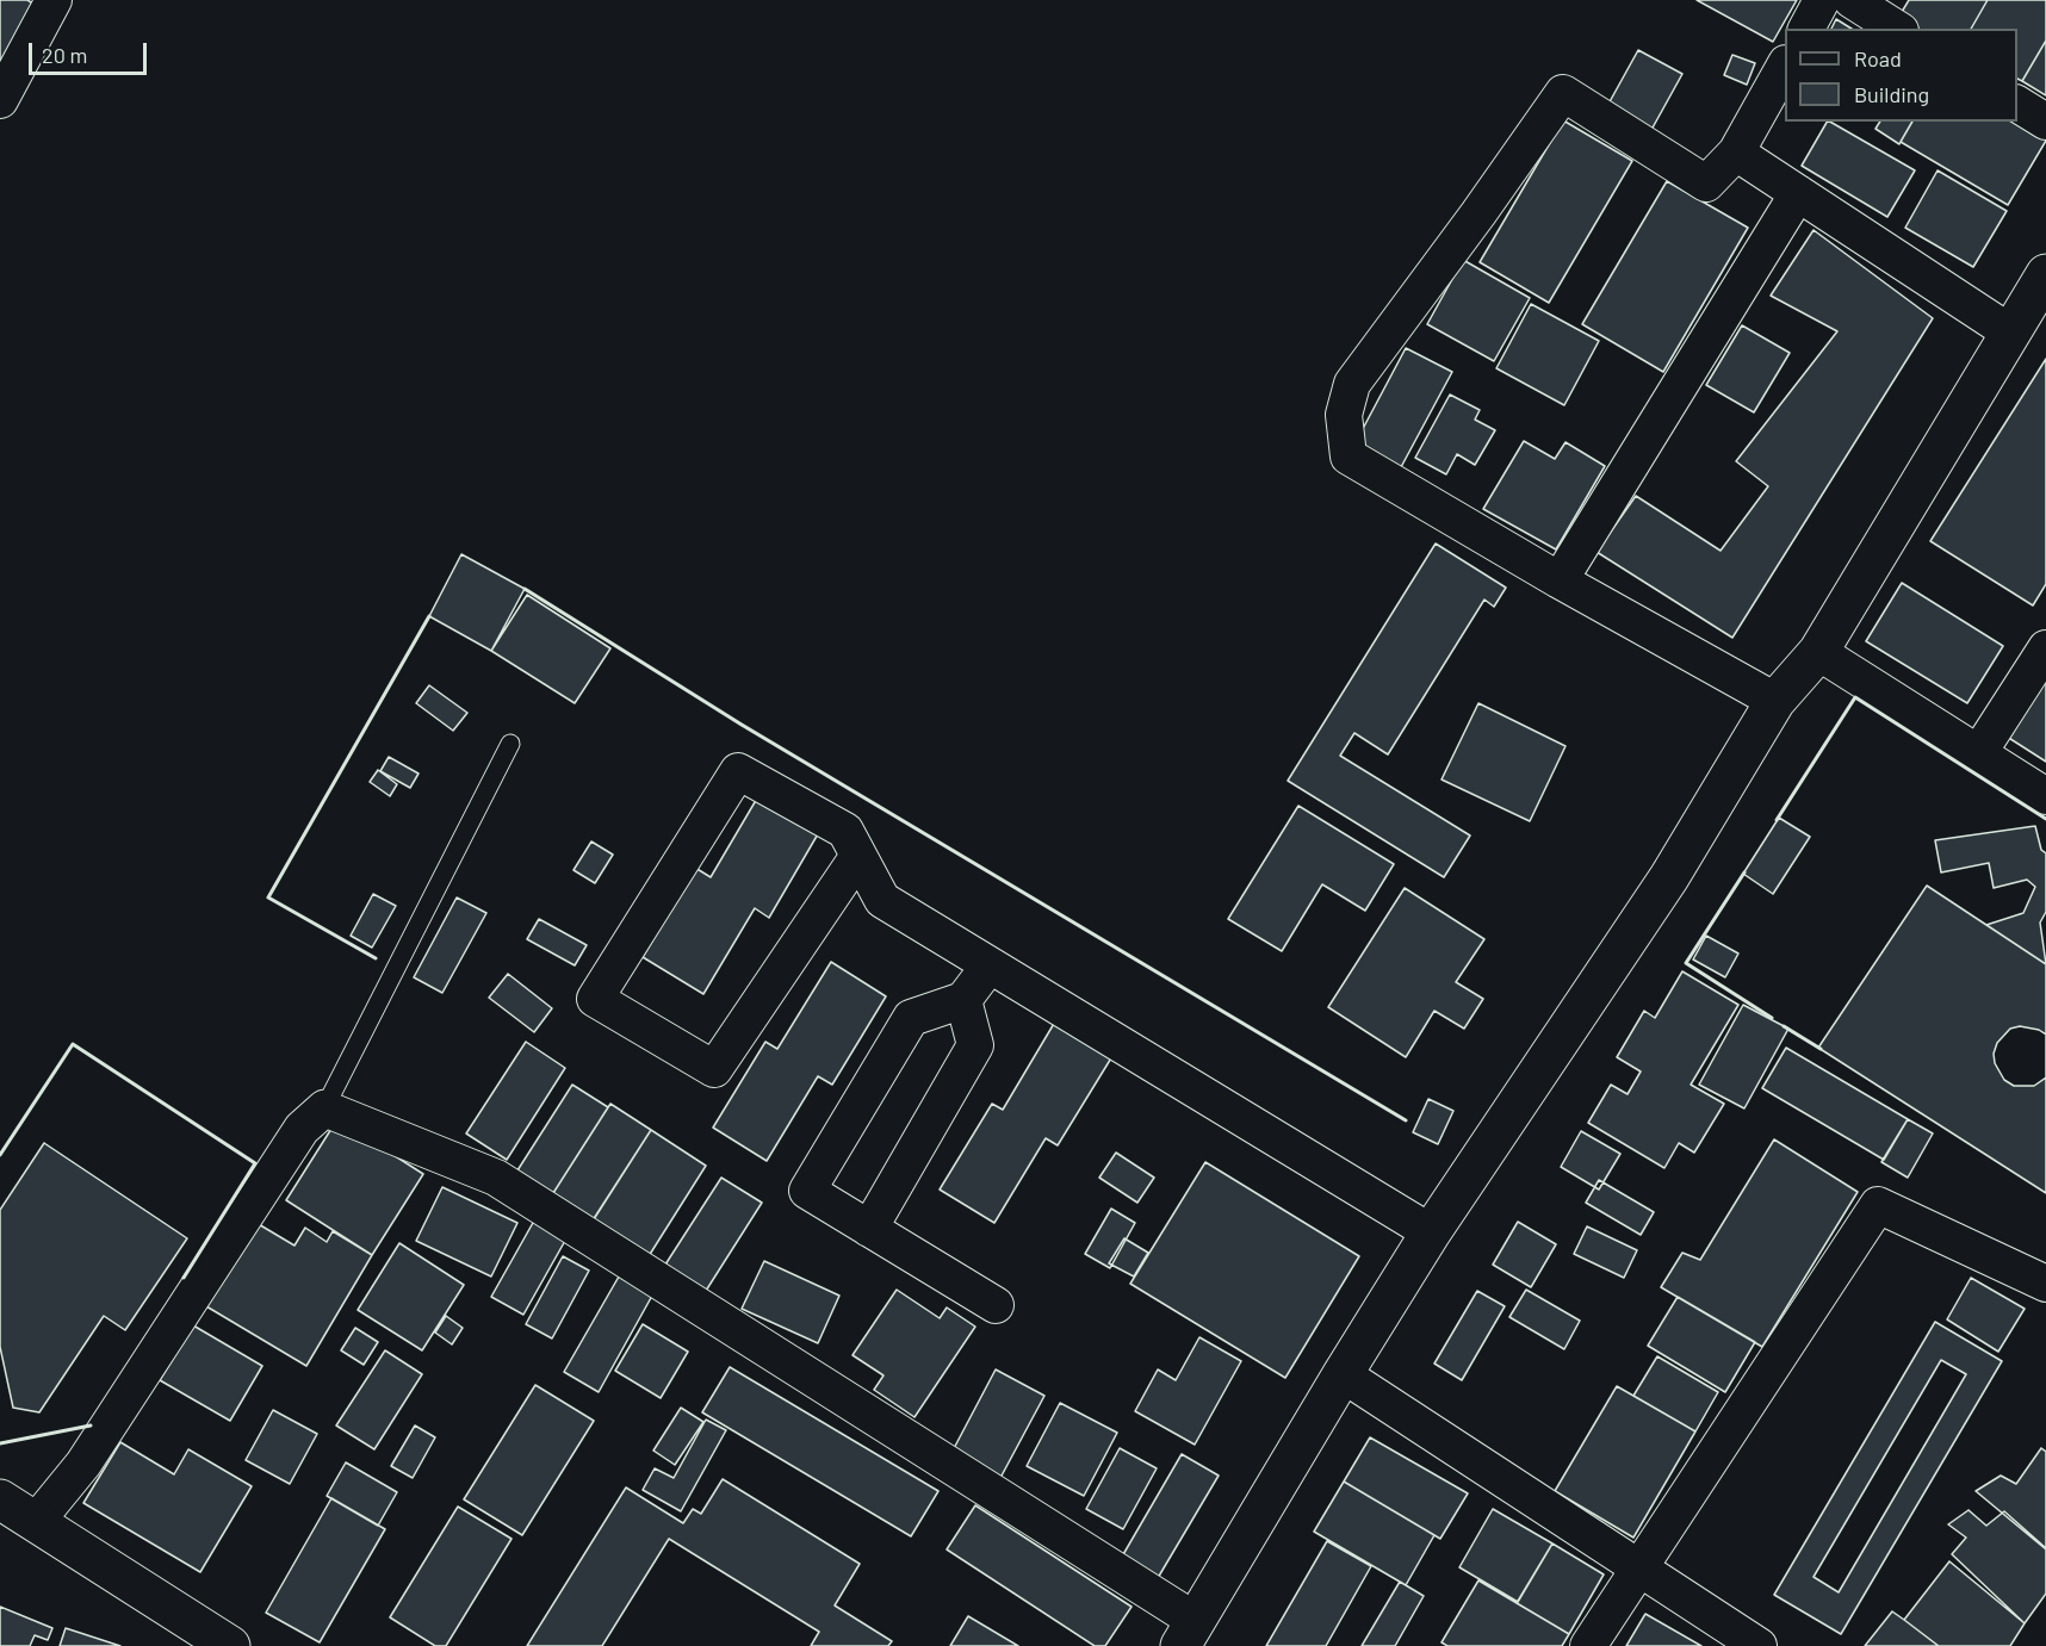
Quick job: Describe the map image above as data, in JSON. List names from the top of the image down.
{
  "legend": ["Road", "Building"],
  "scale_bar": "20 m"
}
